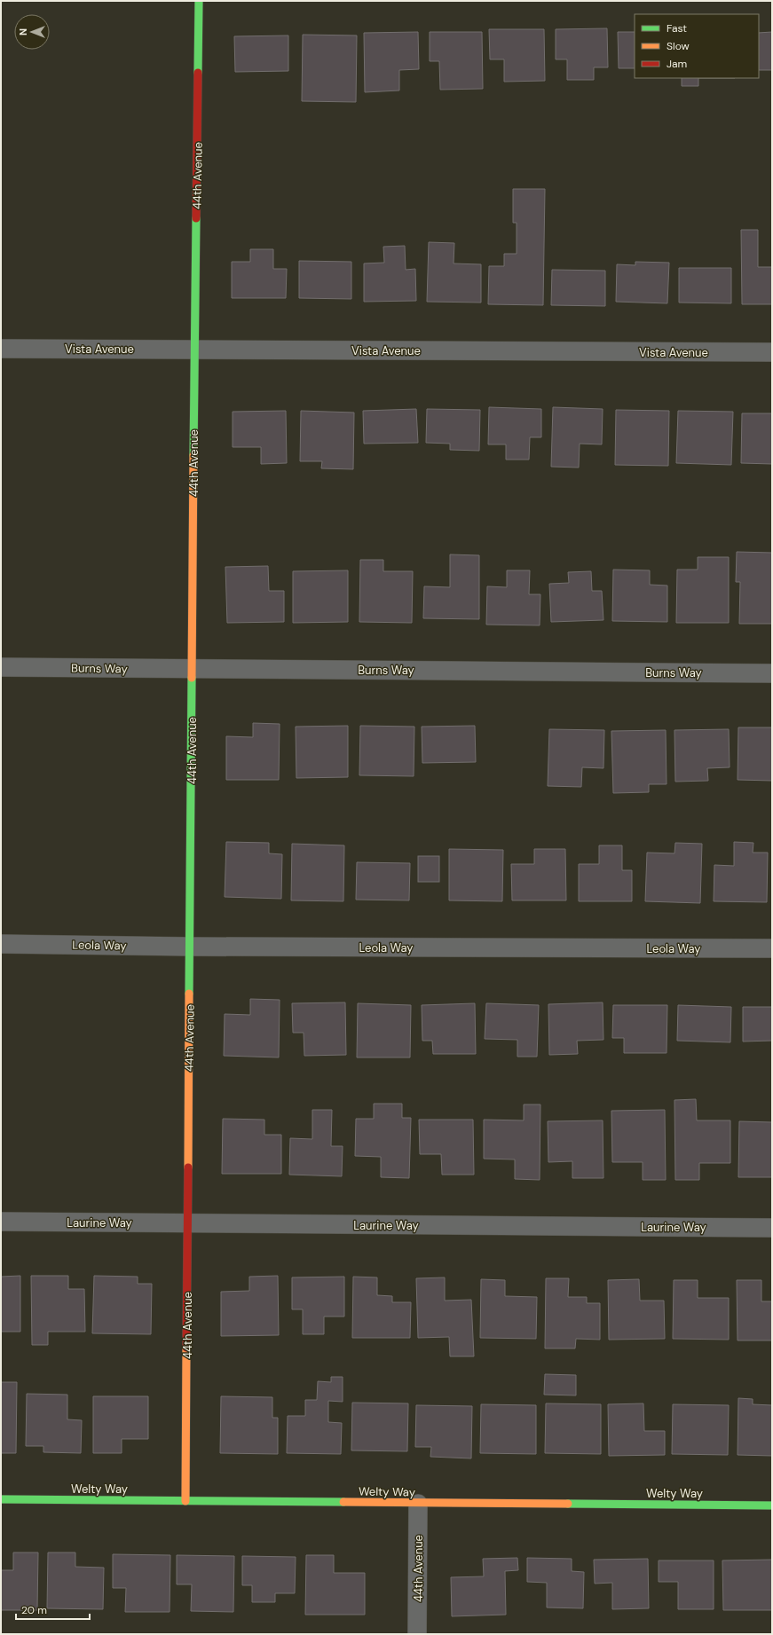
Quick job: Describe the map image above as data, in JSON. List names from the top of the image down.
{
  "streets": {
    "street": [
      "44th Avenue",
      "Vista Avenue",
      "Burns Way",
      "Leola Way",
      "Laurine Way",
      "Welty Way"
    ]
  },
  "crossings": [
    ["44th Avenue", "Vista Avenue"],
    ["44th Avenue", "Burns Way"],
    ["44th Avenue", "Leola Way"],
    ["44th Avenue", "Laurine Way"],
    ["44th Avenue", "Welty Way"]
  ],
  "legend": ["Fast", "Slow", "Jam"],
  "scale_bar": "20 m",
  "north": "left"
}
